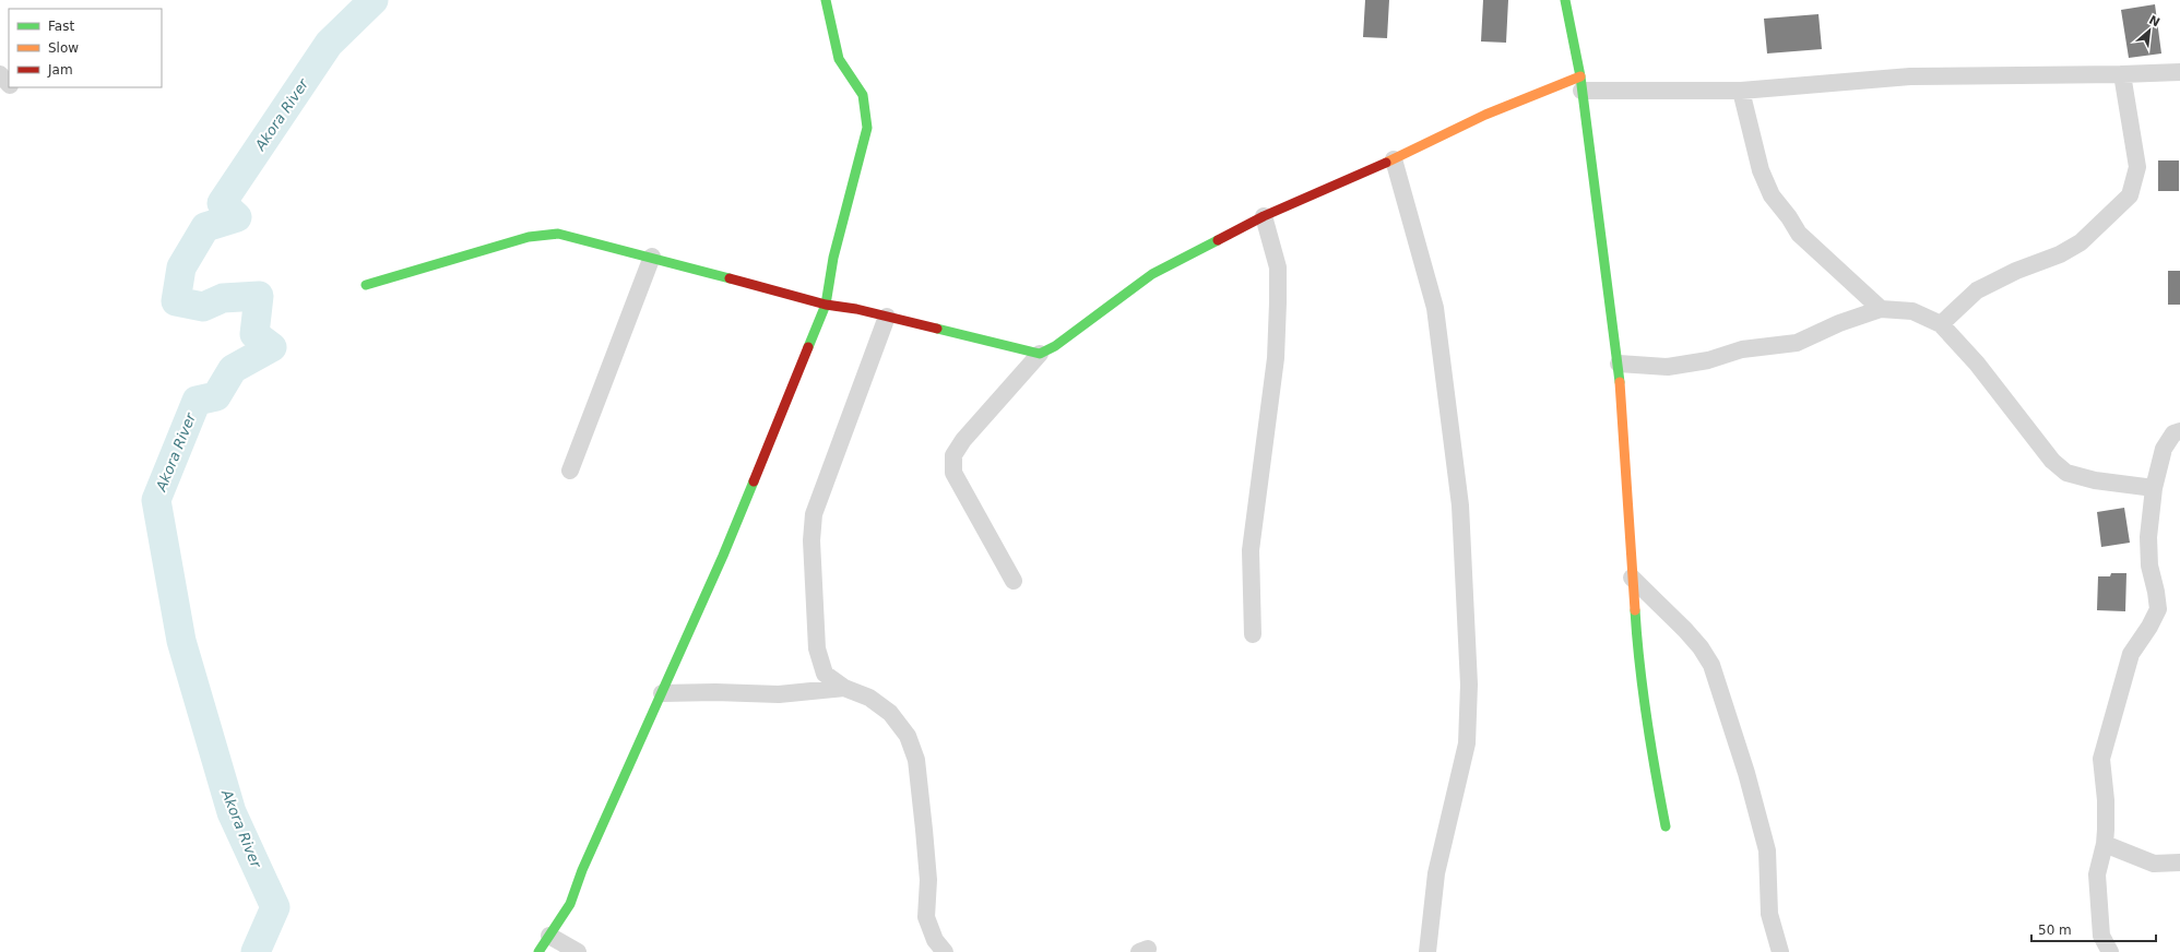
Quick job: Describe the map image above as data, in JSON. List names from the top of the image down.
{
  "water": ["Akora River"],
  "legend": ["Fast", "Slow", "Jam"],
  "scale_bar": "50 m",
  "north": "top right"
}
